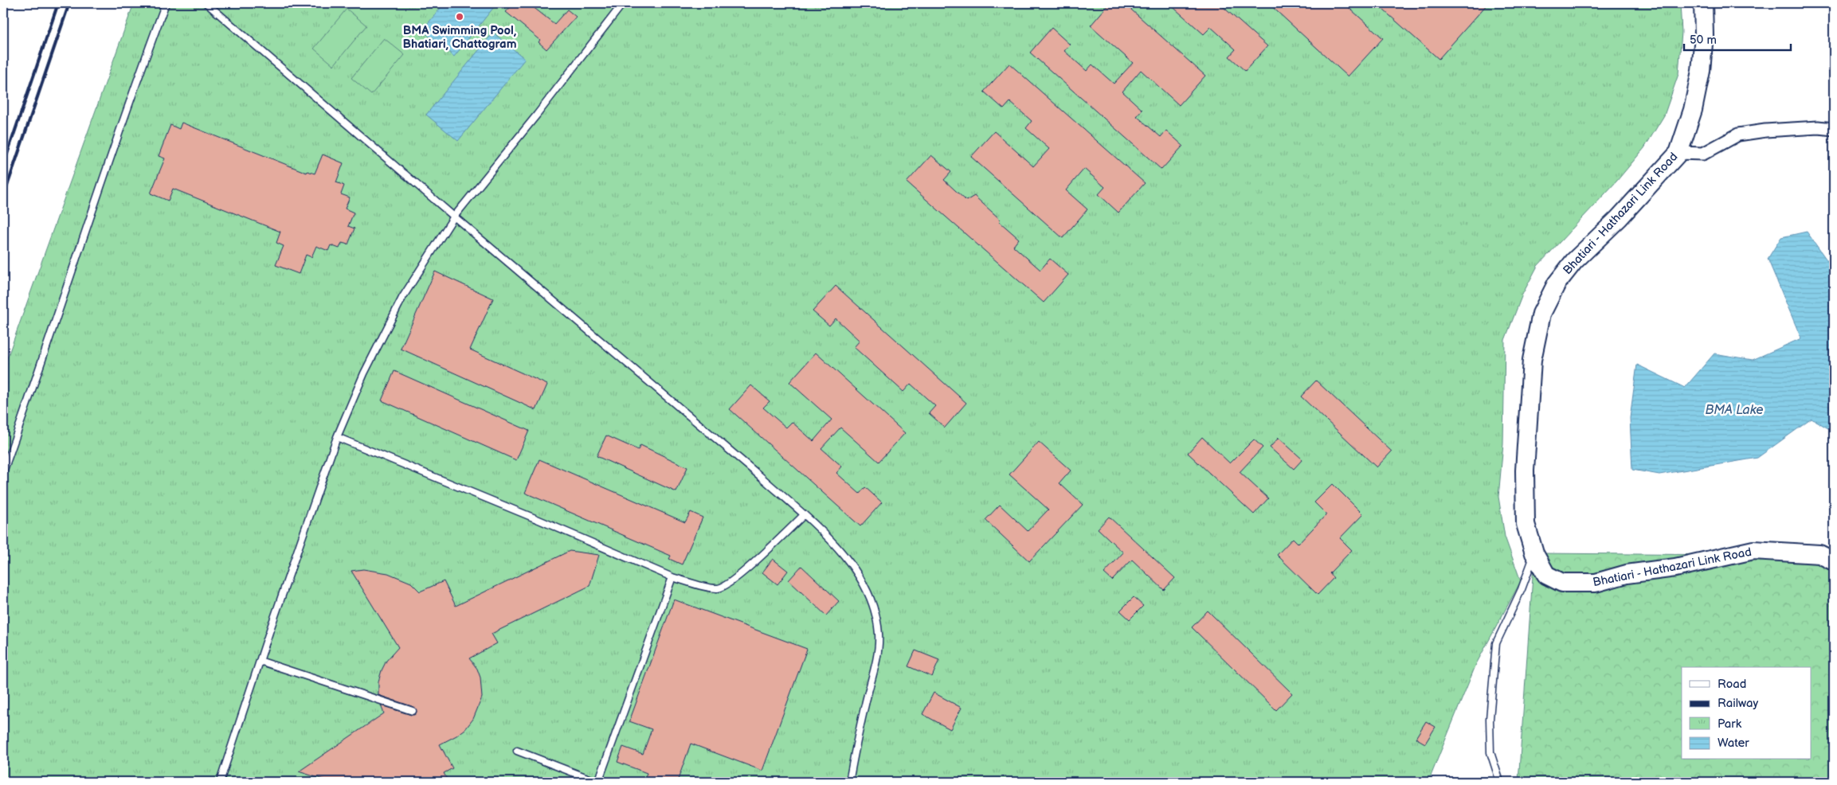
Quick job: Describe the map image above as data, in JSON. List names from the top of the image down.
{
  "streets": {
    "main road": ["Bhatiari - Hathazari Link Road"]
  },
  "water": ["BMA Lake"],
  "places": ["BMA Swimming Pool, Bhatiari, Chattogram"],
  "legend": [
    "Road",
    "Railway",
    "Park",
    "Water"
  ],
  "scale_bar": "50 m"
}
